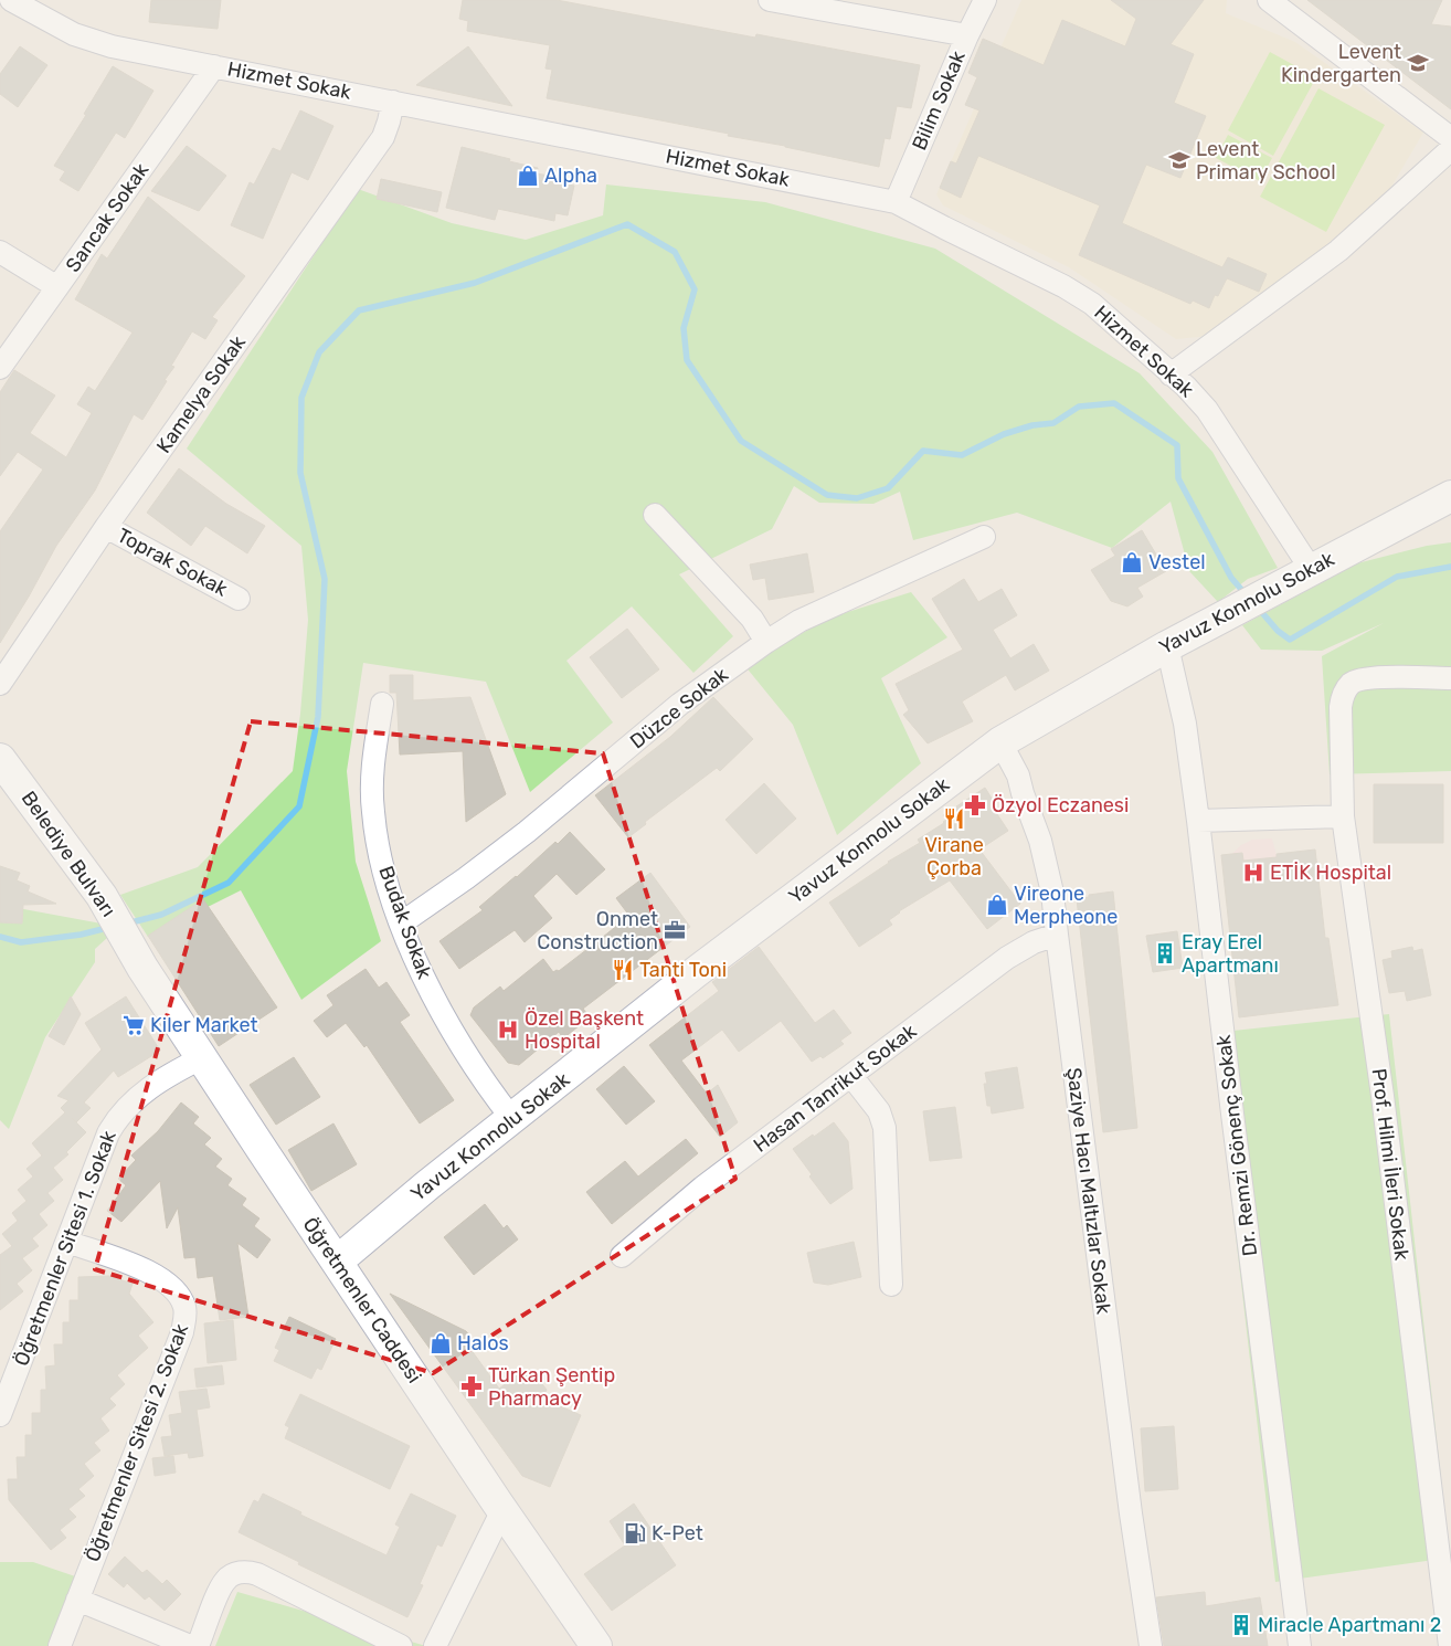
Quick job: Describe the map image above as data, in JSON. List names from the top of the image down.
{
  "streets": {
    "street": [
      "Hizmet Sokak",
      "Bilim Sokak",
      "Sancak Sokak",
      "Kamelya Sokak",
      "Toprak Sokak",
      "Yavuz Konnolu Sokak",
      "Düzce Sokak",
      "Belediye Bulvarı",
      "Budak Sokak",
      "Hasan Tanrikut Sokak",
      "Dr. Remzi Gönenç Sokak",
      "Prof. Hilmi İleri Sokak",
      "Şaziye Hacı Maltızlar Sokak",
      "Öğretmenler Sitesi 1. Sokak",
      "Öğretmenler Caddesi",
      "Öğretmenler Sitesi 2. Sokak"
    ]
  },
  "crossings": [
    ["Hizmet Sokak", "Bilim Sokak"],
    ["Hizmet Sokak", "Sancak Sokak"],
    ["Hizmet Sokak", "Kamelya Sokak"],
    ["Hizmet Sokak", "Yavuz Konnolu Sokak"],
    ["Kamelya Sokak", "Toprak Sokak"],
    ["Yavuz Konnolu Sokak", "Budak Sokak"],
    ["Yavuz Konnolu Sokak", "Dr. Remzi Gönenç Sokak"],
    ["Yavuz Konnolu Sokak", "Şaziye Hacı Maltızlar Sokak"],
    ["Yavuz Konnolu Sokak", "Öğretmenler Caddesi"],
    ["Düzce Sokak", "Budak Sokak"],
    ["Belediye Bulvarı", "Öğretmenler Caddesi"],
    ["Hasan Tanrikut Sokak", "Şaziye Hacı Maltızlar Sokak"],
    ["Öğretmenler Sitesi 1. Sokak", "Öğretmenler Caddesi"],
    ["Öğretmenler Sitesi 1. Sokak", "Öğretmenler Sitesi 2. Sokak"]
  ],
  "places": {
    "school or university": ["Levent Kindergarten", "Levent Primary School"],
    "shop": [
      "Alpha",
      "Vestel",
      "Vireone Merpheone",
      "Halos"
    ],
    "pharmacy": ["Özyol Eczanesi", "Türkan Şentip Pharmacy"],
    "restaurant": ["Virane Çorba", "Tanti Toni"],
    "hospital": ["ETİK Hospital", "Özel Başkent Hospital"],
    "office": ["Onmet Construction"],
    "building": ["Eray Erel Apartmanı", "Miracle Apartmanı 2"],
    "supermarket": ["Kiler Market"],
    "fuel station": ["K-Pet"]
  }
}
